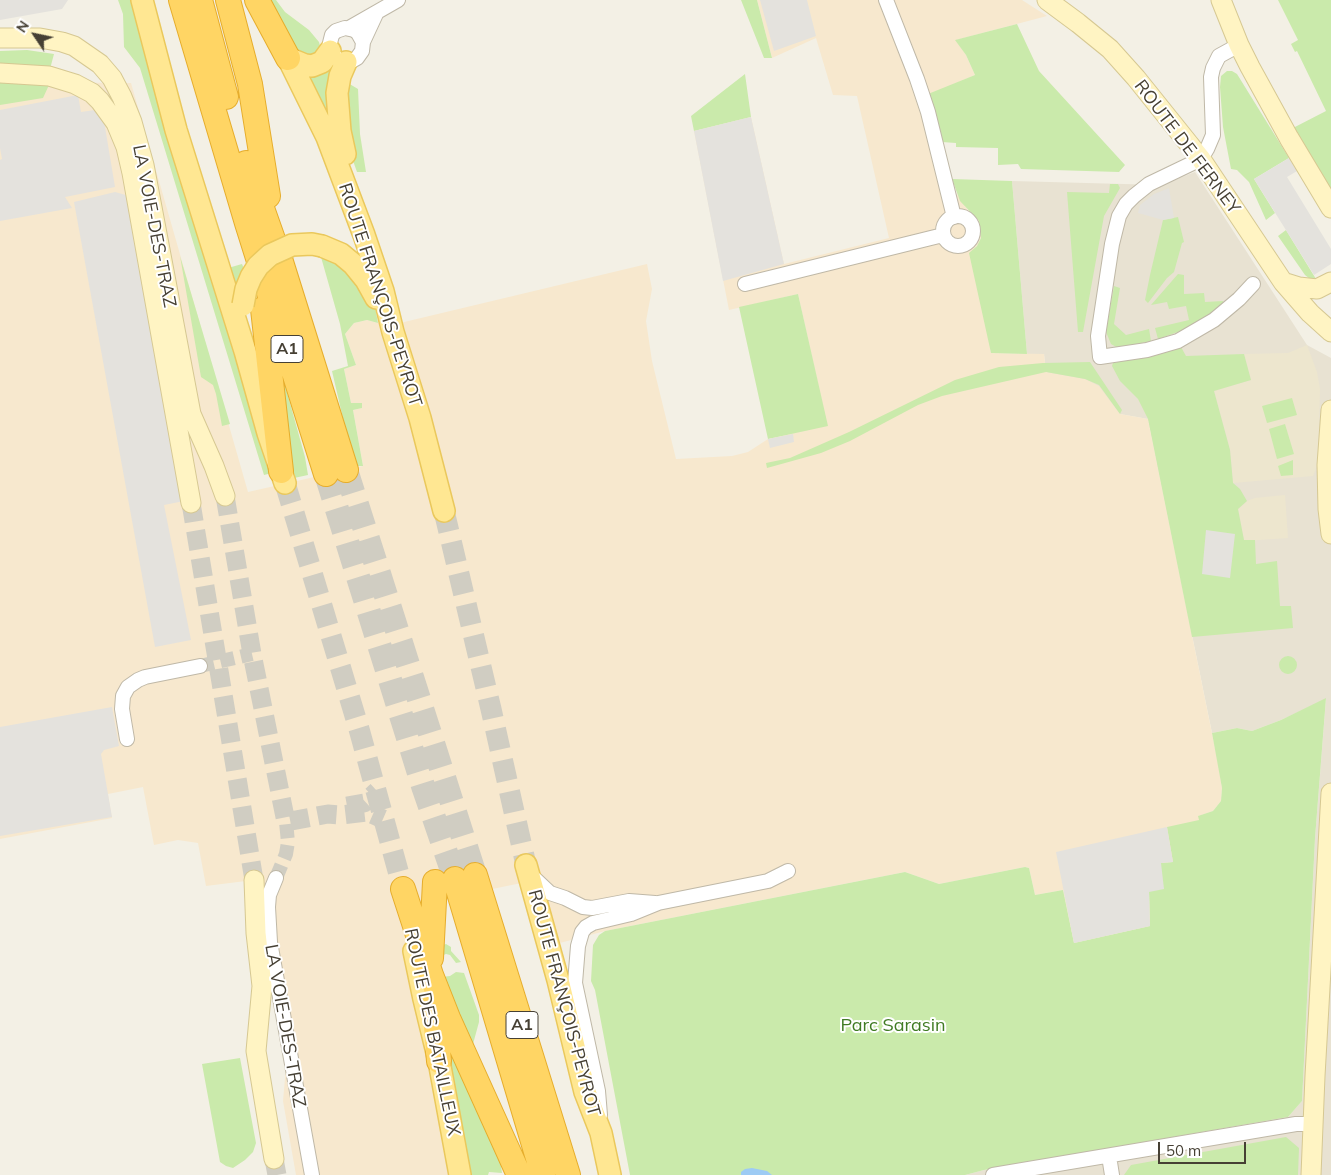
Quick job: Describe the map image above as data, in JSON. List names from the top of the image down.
{
  "streets": {
    "highway": ["A1"],
    "main road": ["ROUTE FRANÇOIS-PEYROT", "ROUTE DES BATAILLEUX"],
    "street": ["ROUTE DE FERNEY", "LA VOIE-DES-TRAZ"]
  },
  "parks": ["Parc Sarasin"],
  "scale_bar": "50 m",
  "north": "top left"
}
